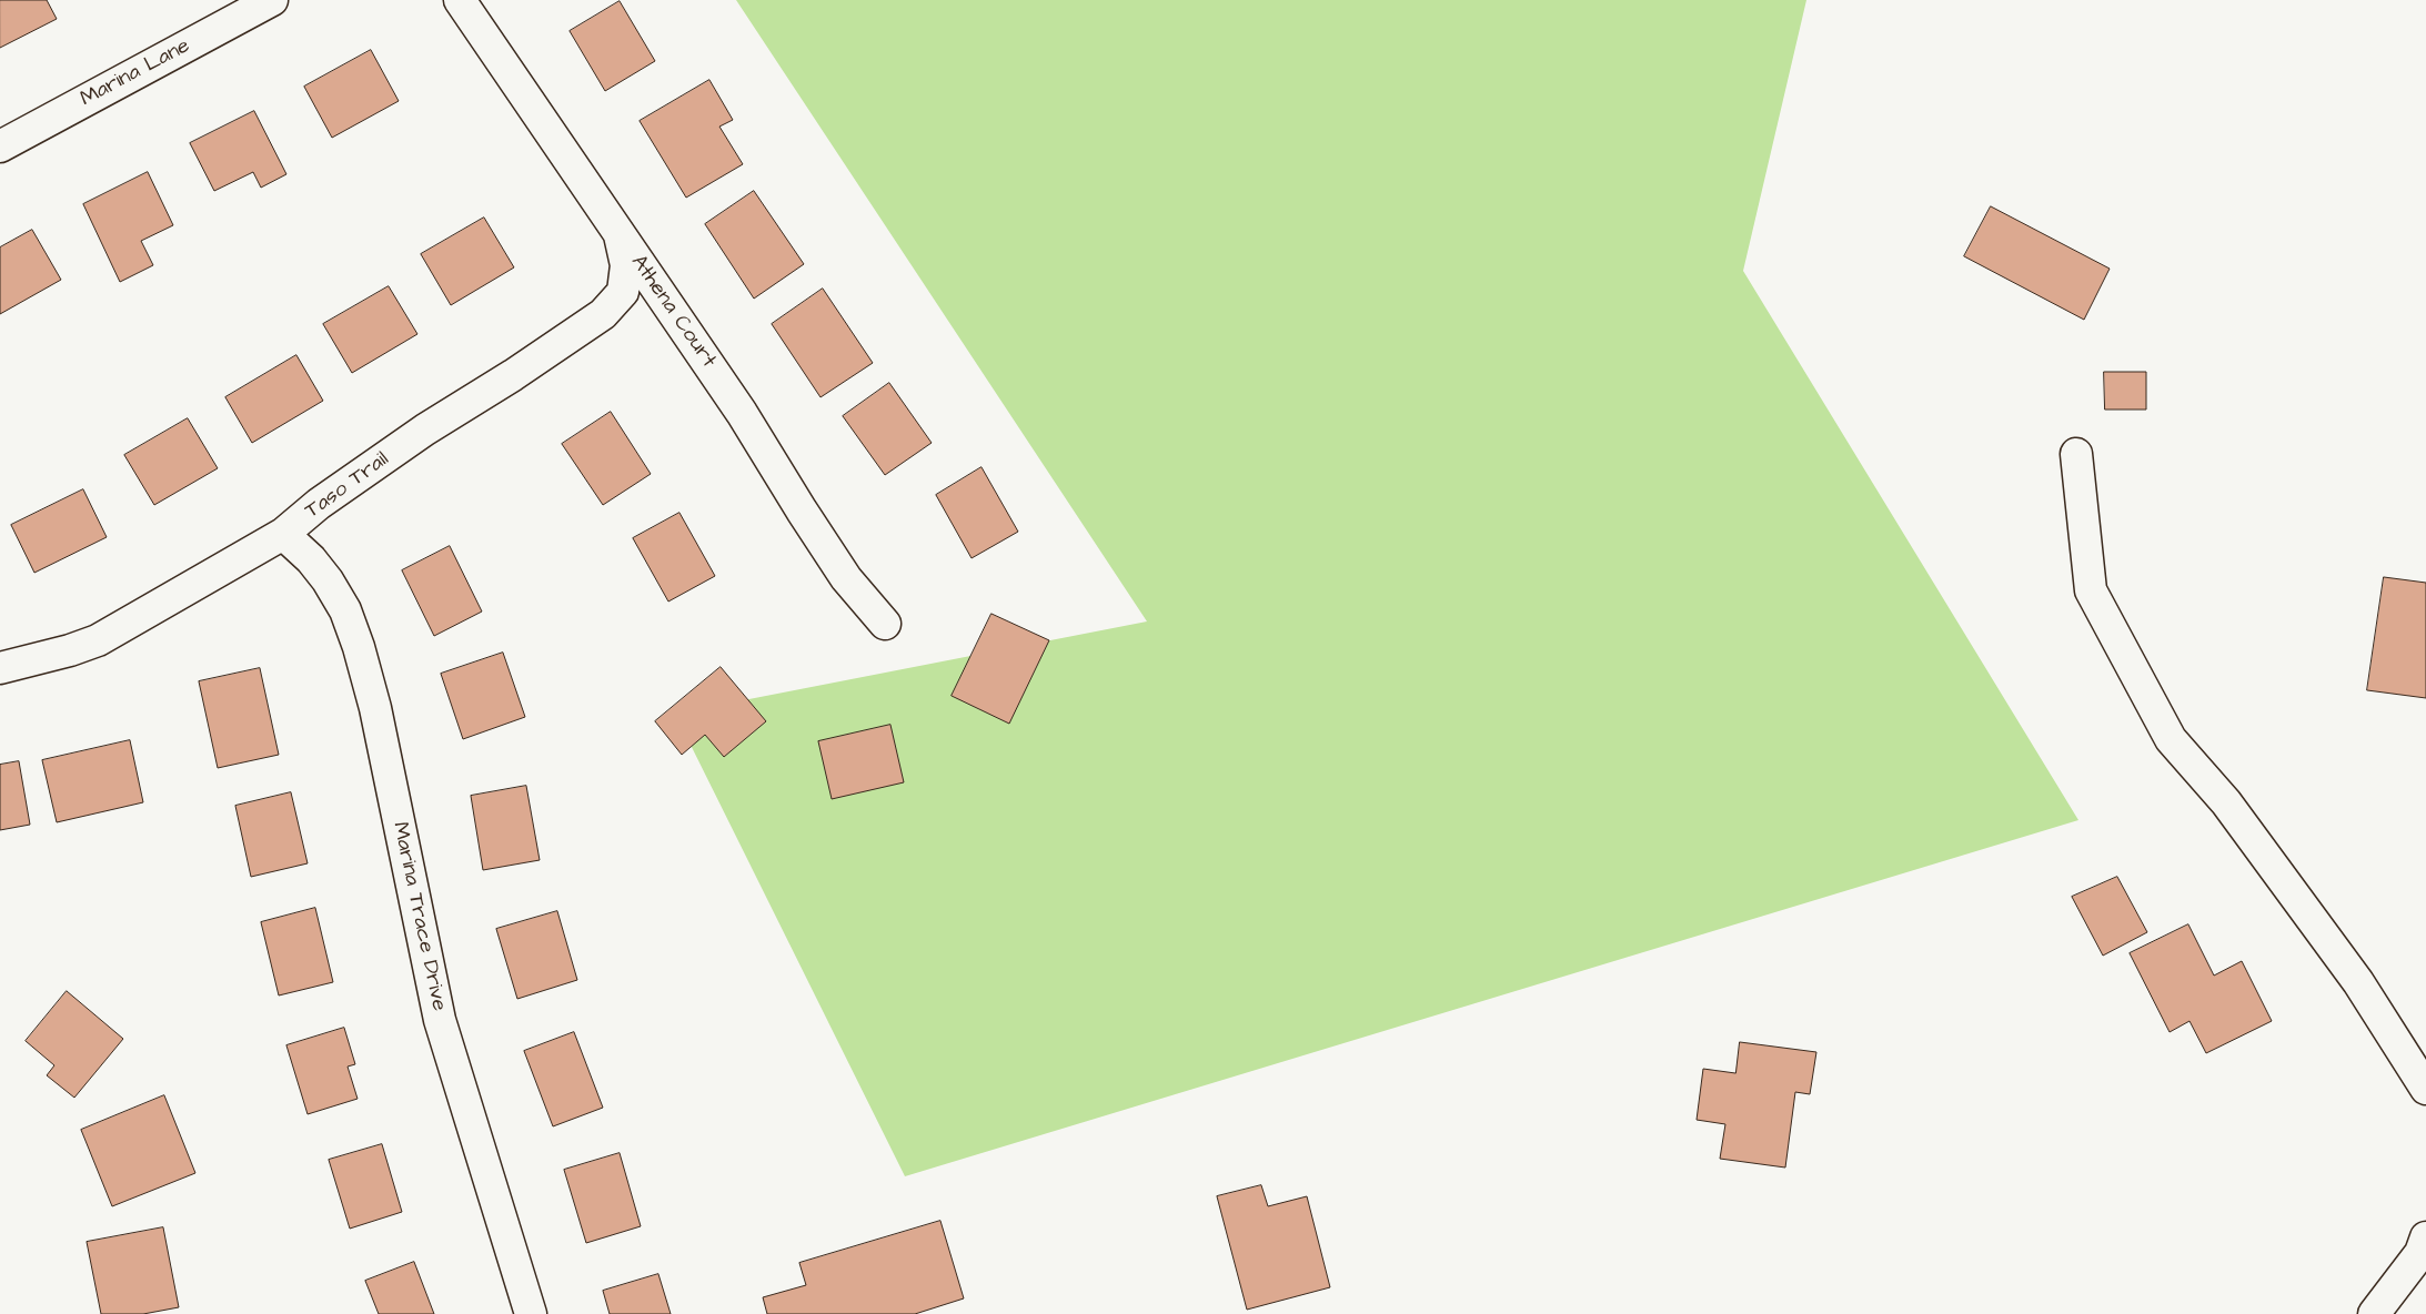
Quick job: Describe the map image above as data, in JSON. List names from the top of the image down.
{
  "streets": {
    "street": [
      "Marina Lane",
      "Athena Court",
      "Taso Trail",
      "Marina Trace Drive"
    ]
  },
  "crossings": [
    ["Athena Court", "Taso Trail"],
    ["Taso Trail", "Marina Trace Drive"]
  ]
}
